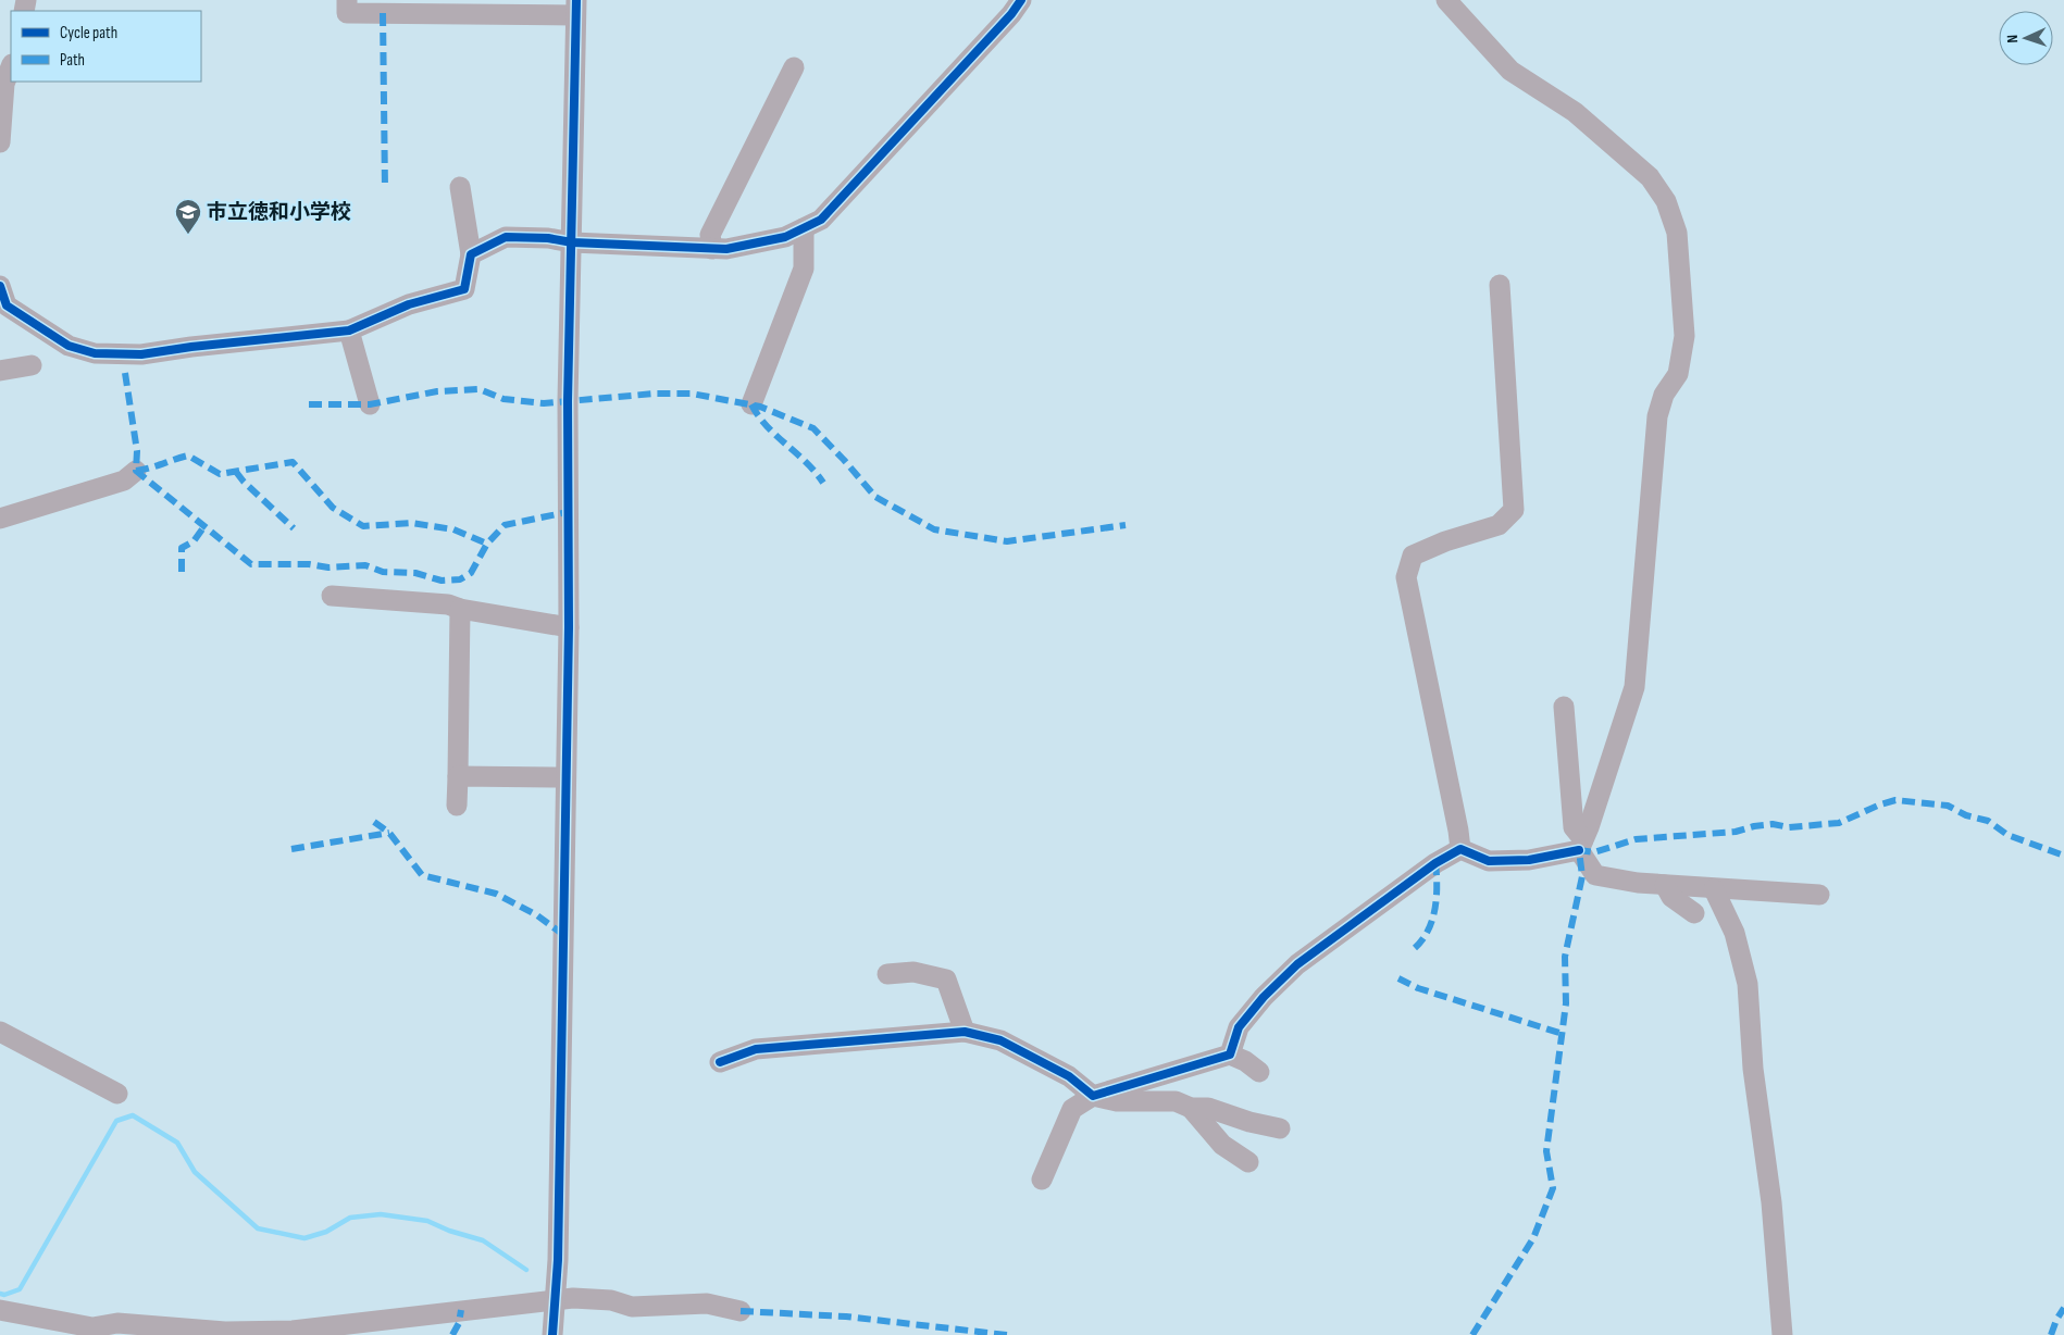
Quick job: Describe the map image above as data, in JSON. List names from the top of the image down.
{
  "places": {
    "school or university": ["市立徳和小学校"]
  },
  "legend": ["Cycle path", "Path"],
  "north": "left"
}
